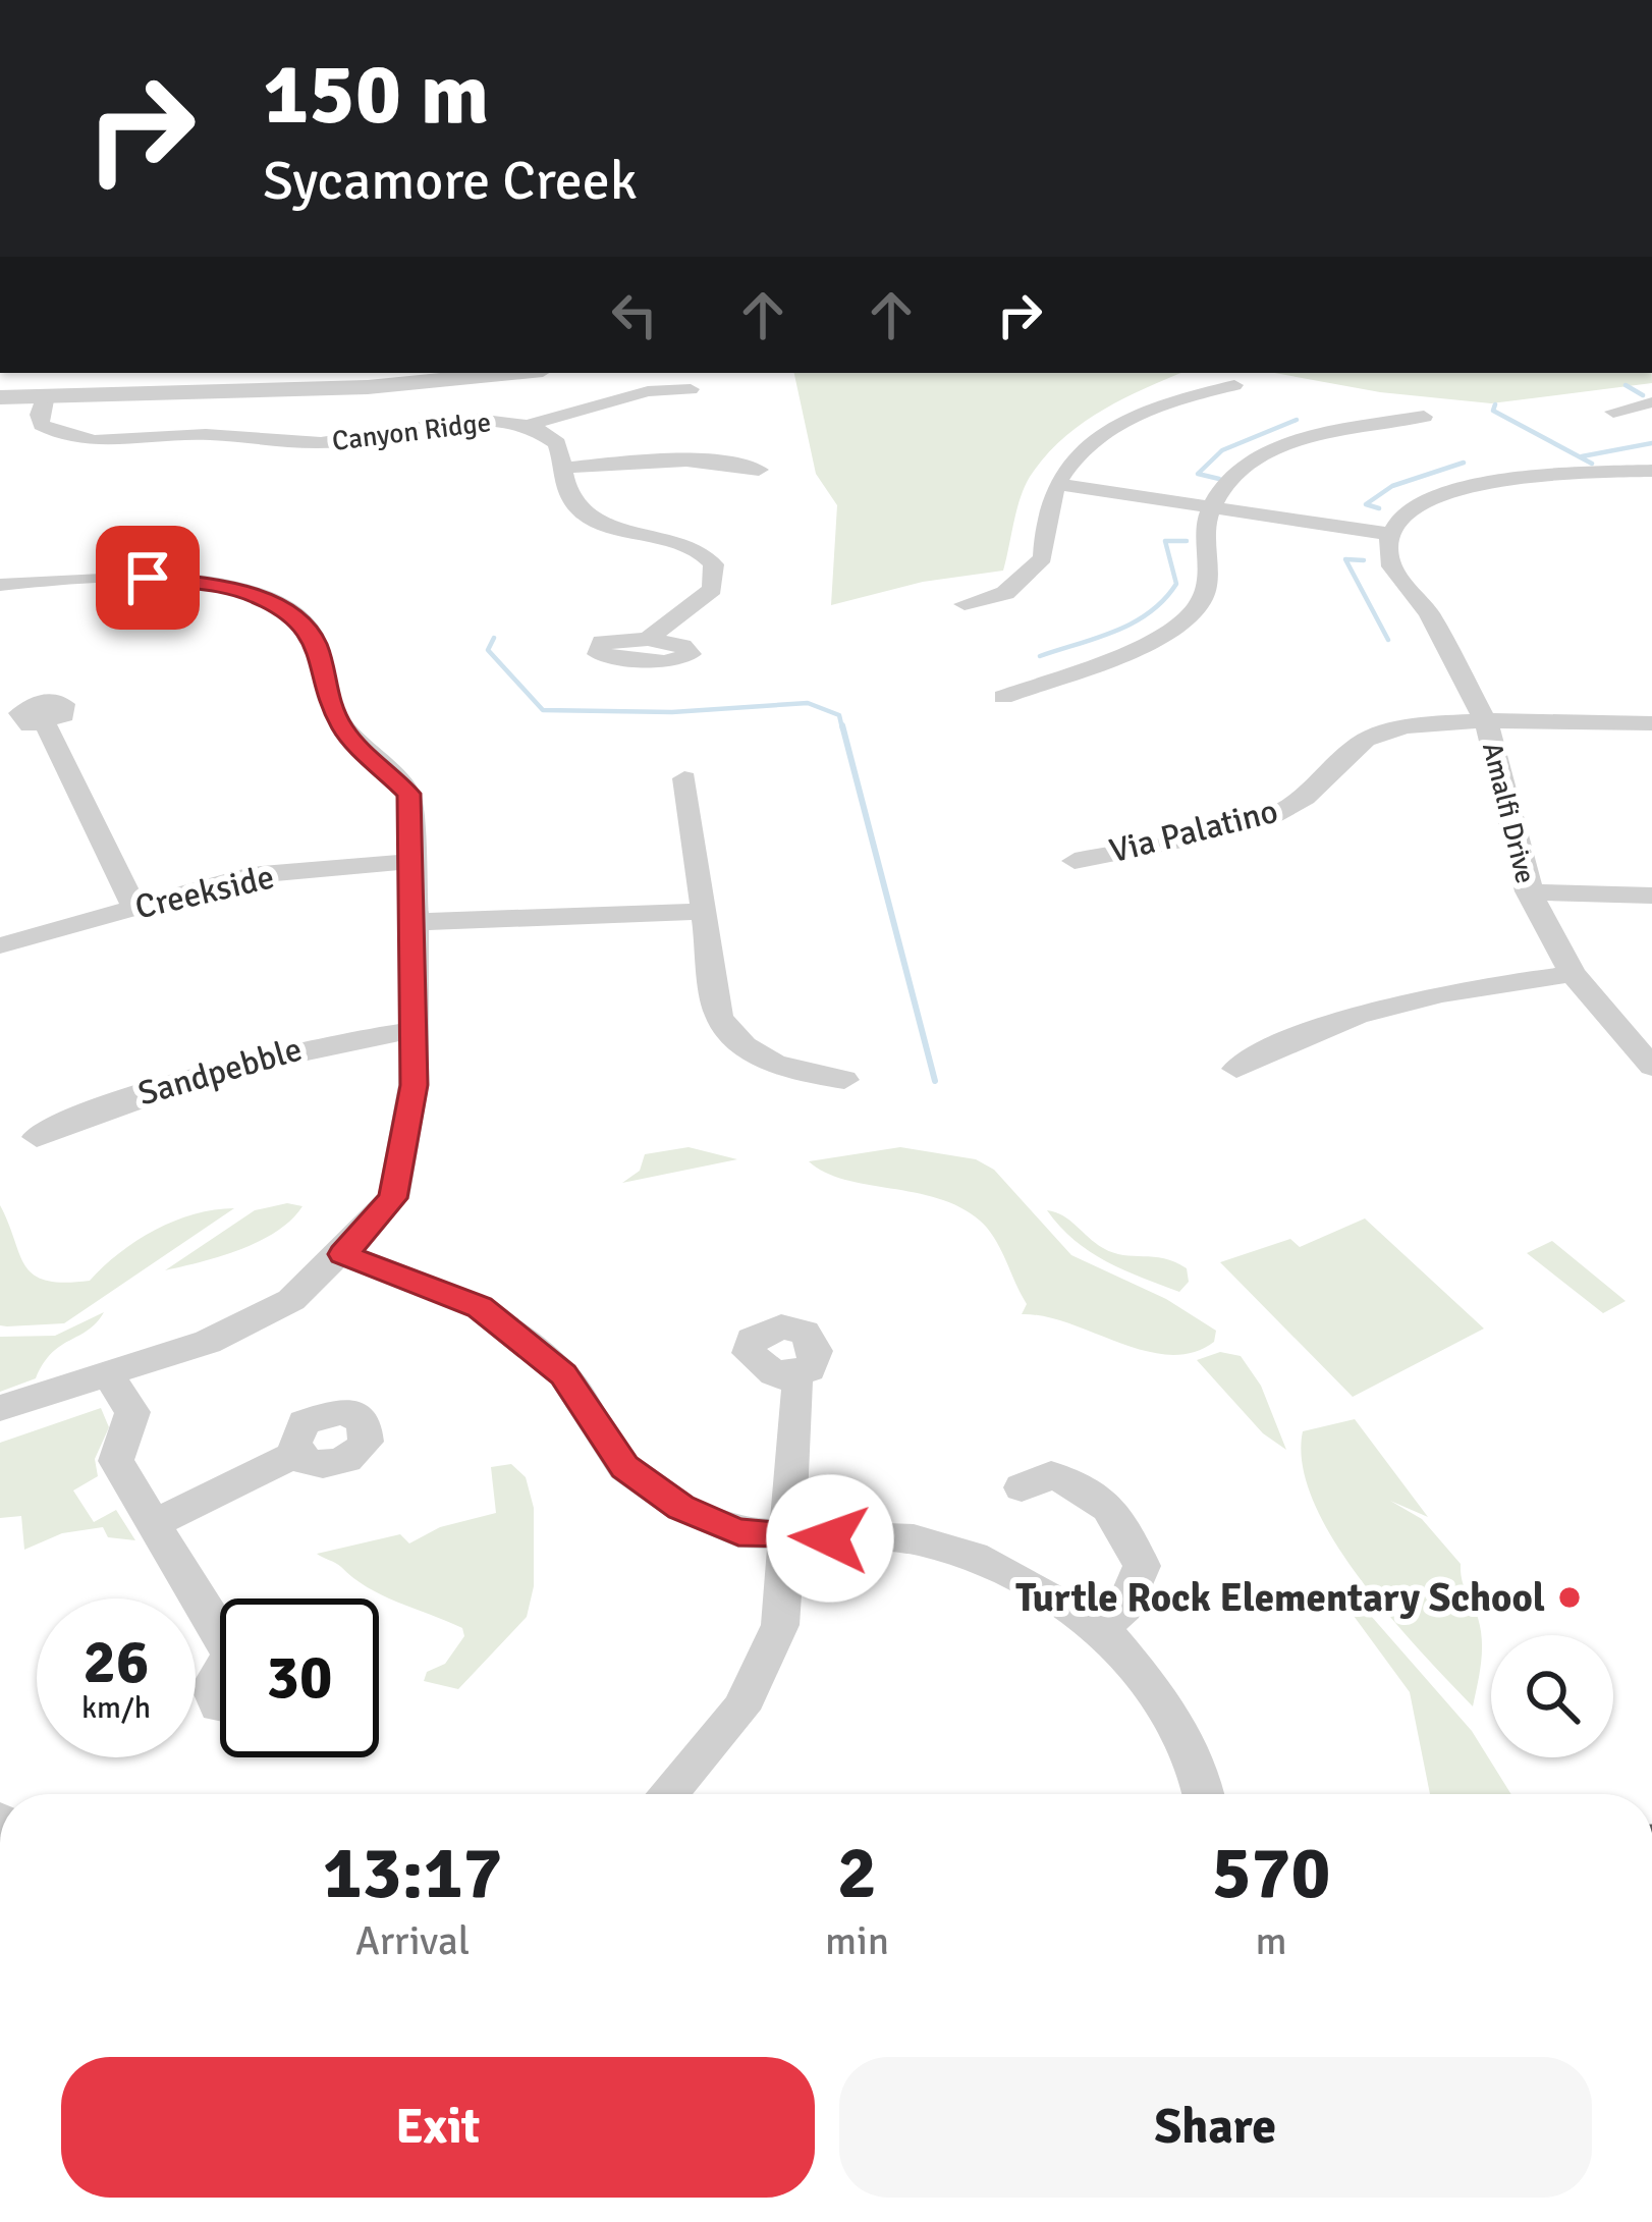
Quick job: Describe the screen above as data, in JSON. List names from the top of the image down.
{
  "streets": {
    "street": [
      "Canyon Ridge",
      "Amalfi Drive",
      "Via Palatino",
      "Creekside",
      "Sandpebble"
    ]
  },
  "crossings": [
    ["Amalfi Drive", "Via Palatino"]
  ],
  "places": ["Turtle Rock Elementary School"],
  "page": {
    "turn": ["150 m", "Sycamore Creek"],
    "speed": "26 km/h",
    "limit": "30",
    "eta": [
      "13:17",
      "Arrival",
      "2",
      "min",
      "570",
      "m"
    ],
    "buttons": ["Exit", "Share"]
  }
}
